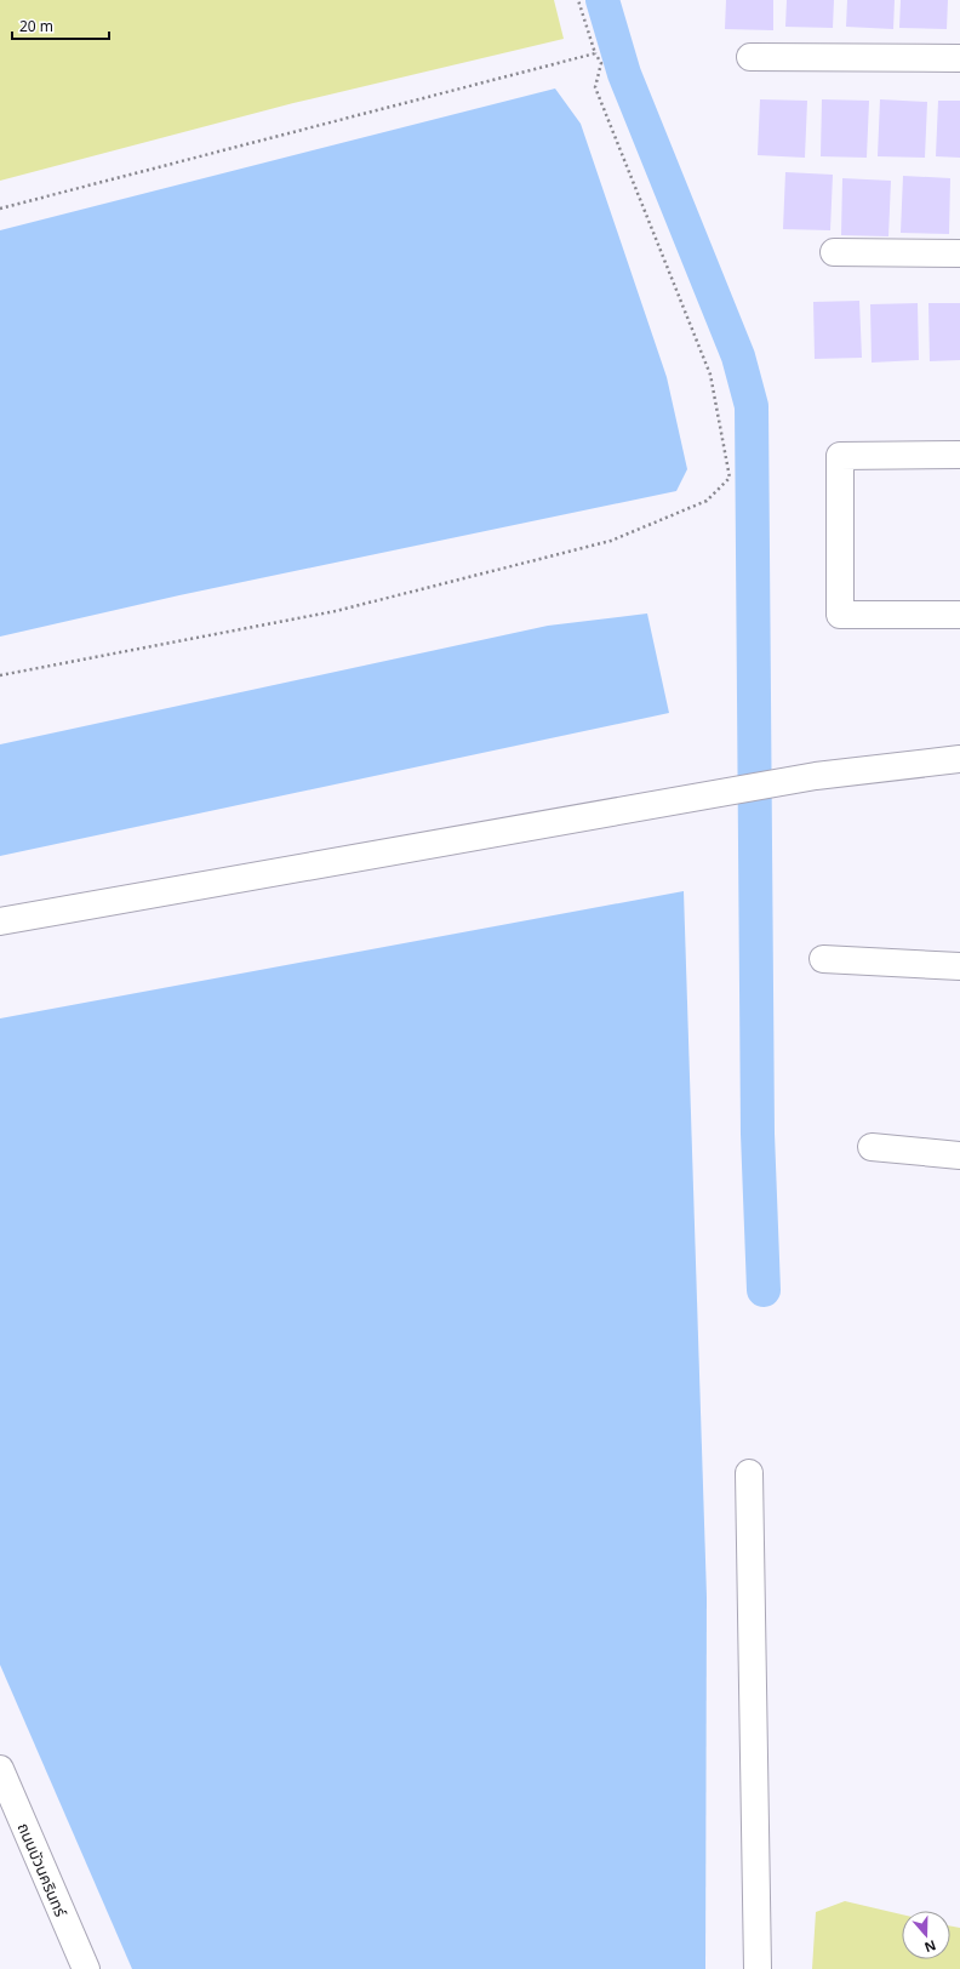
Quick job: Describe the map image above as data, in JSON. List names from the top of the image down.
{
  "streets": {
    "street": ["ถนนบัวนครินทร์"]
  },
  "scale_bar": "20 m",
  "north": "bottom"
}
